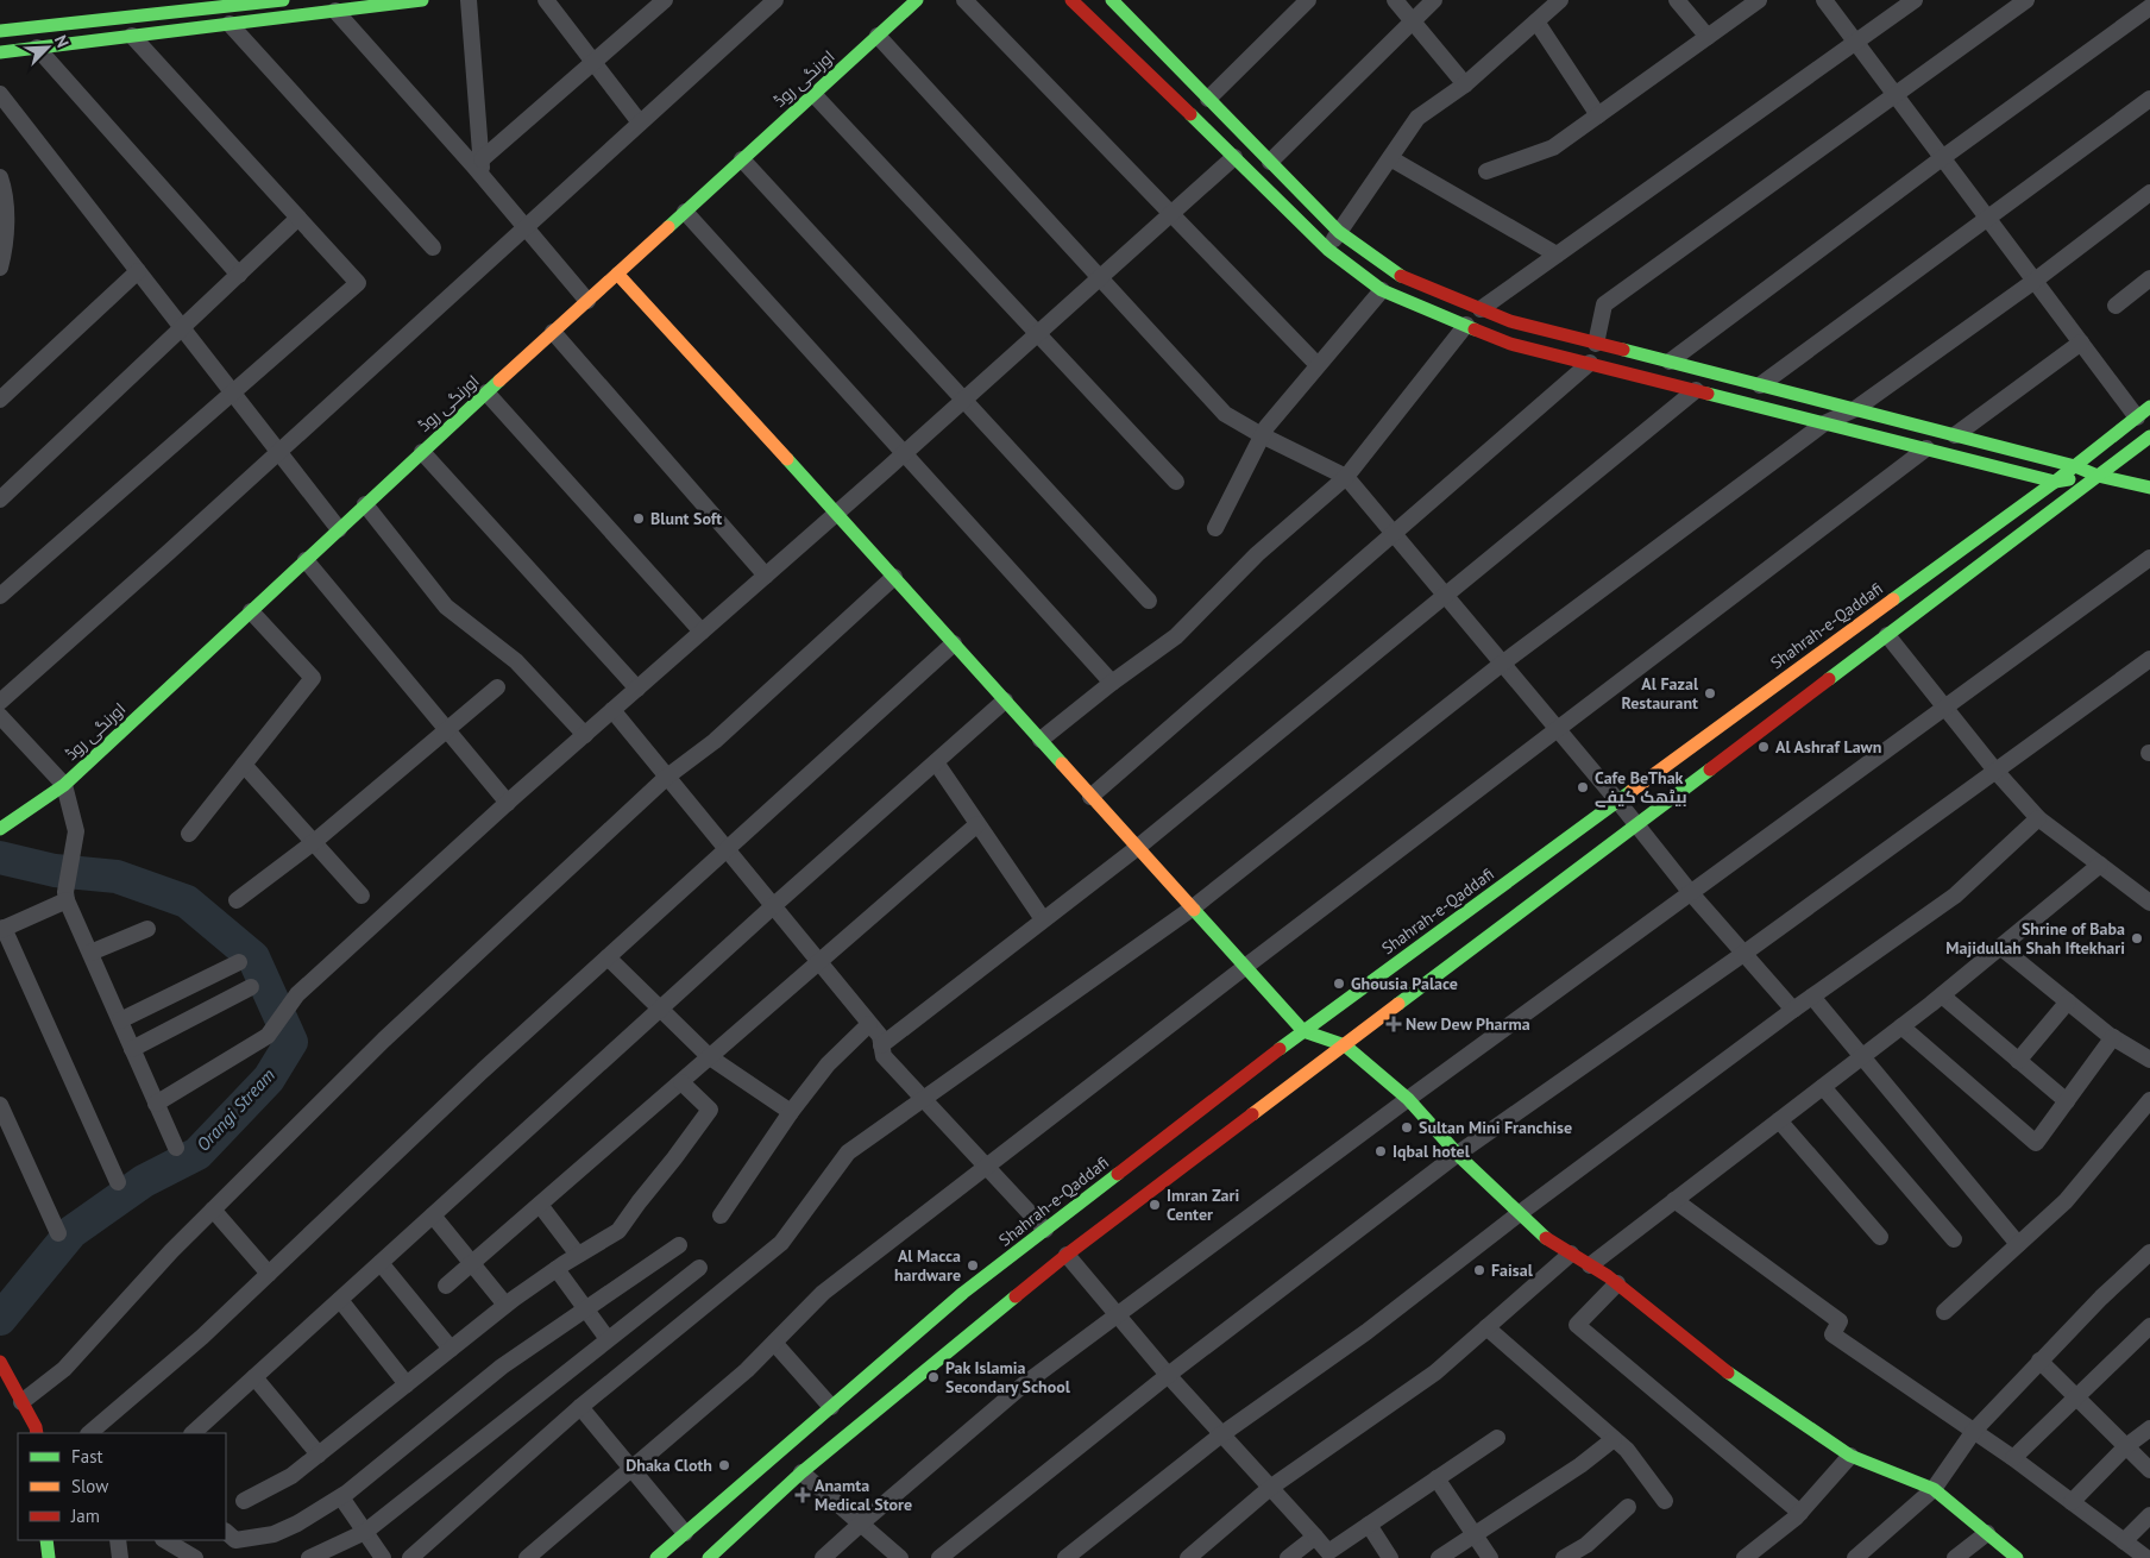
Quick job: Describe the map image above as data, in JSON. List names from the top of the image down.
{
  "streets": {
    "main road": ["اورنگی روڈ", "Shahrah-e-Qaddafi"]
  },
  "water": ["Orangi Stream"],
  "places": {
    "other": [
      "Blunt Soft",
      "Al Fazal Restaurant",
      "Al Ashraf Lawn",
      "Cafe BeThak بیٹھک کیفے",
      "Shrine of Baba Majidullah Shah Iftekhari",
      "Ghousia Palace",
      "Sultan Mini Franchise",
      "Iqbal hotel",
      "Imran Zari Center",
      "Al Macca hardware",
      "Faisal",
      "Pak Islamia Secondary School",
      "Dhaka Cloth"
    ],
    "health": ["New Dew Pharma", "Anamta Medical Store"]
  },
  "legend": ["Fast", "Slow", "Jam"],
  "north": "top right"
}
